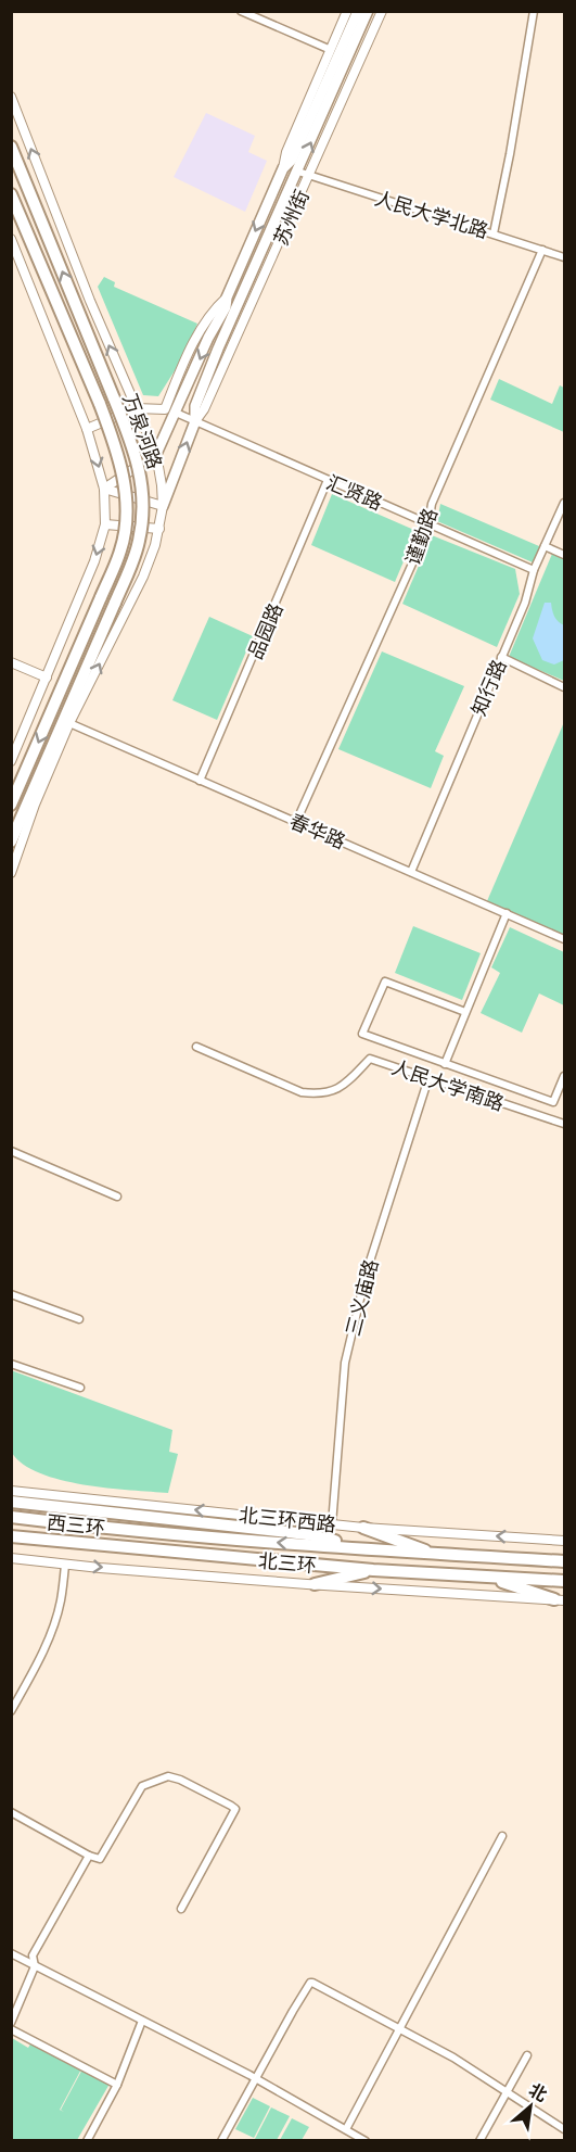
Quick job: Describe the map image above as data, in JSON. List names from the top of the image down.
{
  "streets": {
    "highway": ["万泉河路", "西三环", "北三环"],
    "main road": ["苏州街"],
    "street": [
      "人民大学北路",
      "汇贤路",
      "谨勤路",
      "品园路",
      "知行路",
      "春华路",
      "人民大学南路",
      "三义庙路",
      "北三环西路"
    ]
  },
  "crossings": [
    ["人民大学北路", "苏州街"],
    ["人民大学北路", "谨勤路"],
    ["苏州街", "万泉河路"],
    ["苏州街", "汇贤路"],
    ["万泉河路", "春华路"],
    ["汇贤路", "谨勤路"],
    ["汇贤路", "品园路"],
    ["汇贤路", "知行路"],
    ["谨勤路", "春华路"],
    ["品园路", "春华路"],
    ["知行路", "春华路"],
    ["人民大学南路", "三义庙路"],
    ["三义庙路", "北三环西路"],
    ["西三环", "北三环"]
  ],
  "north": "top right"
}
